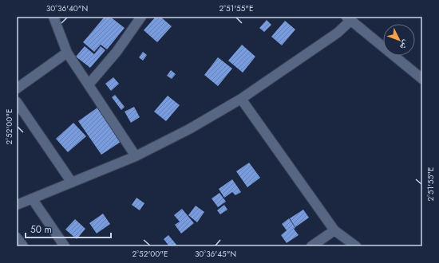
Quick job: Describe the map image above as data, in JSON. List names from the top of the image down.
{
  "scale_bar": "50 m",
  "north": "bottom right",
  "coordinates": [
    "30°36'40\"N",
    "2°51'55\"E",
    "2°52'00\"E",
    "30°36'45\"N"
  ]
}
